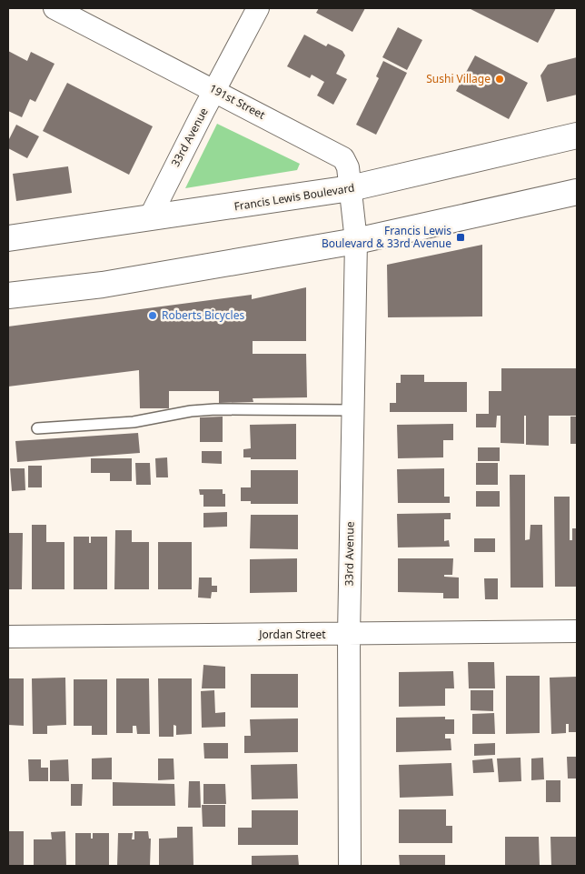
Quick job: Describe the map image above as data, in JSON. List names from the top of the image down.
{
  "streets": {
    "main road": ["Francis Lewis Boulevard"],
    "street": ["191st Street", "33rd Avenue", "Jordan Street"]
  },
  "crossings": [
    ["191st Street", "33rd Avenue"],
    ["191st Street", "Francis Lewis Boulevard"],
    ["33rd Avenue", "Francis Lewis Boulevard"],
    ["33rd Avenue", "Jordan Street"]
  ],
  "places": {
    "other": ["Sushi Village", "Roberts Bicycles"],
    "transit": ["Francis Lewis Boulevard & 33rd Avenue"]
  }
}
